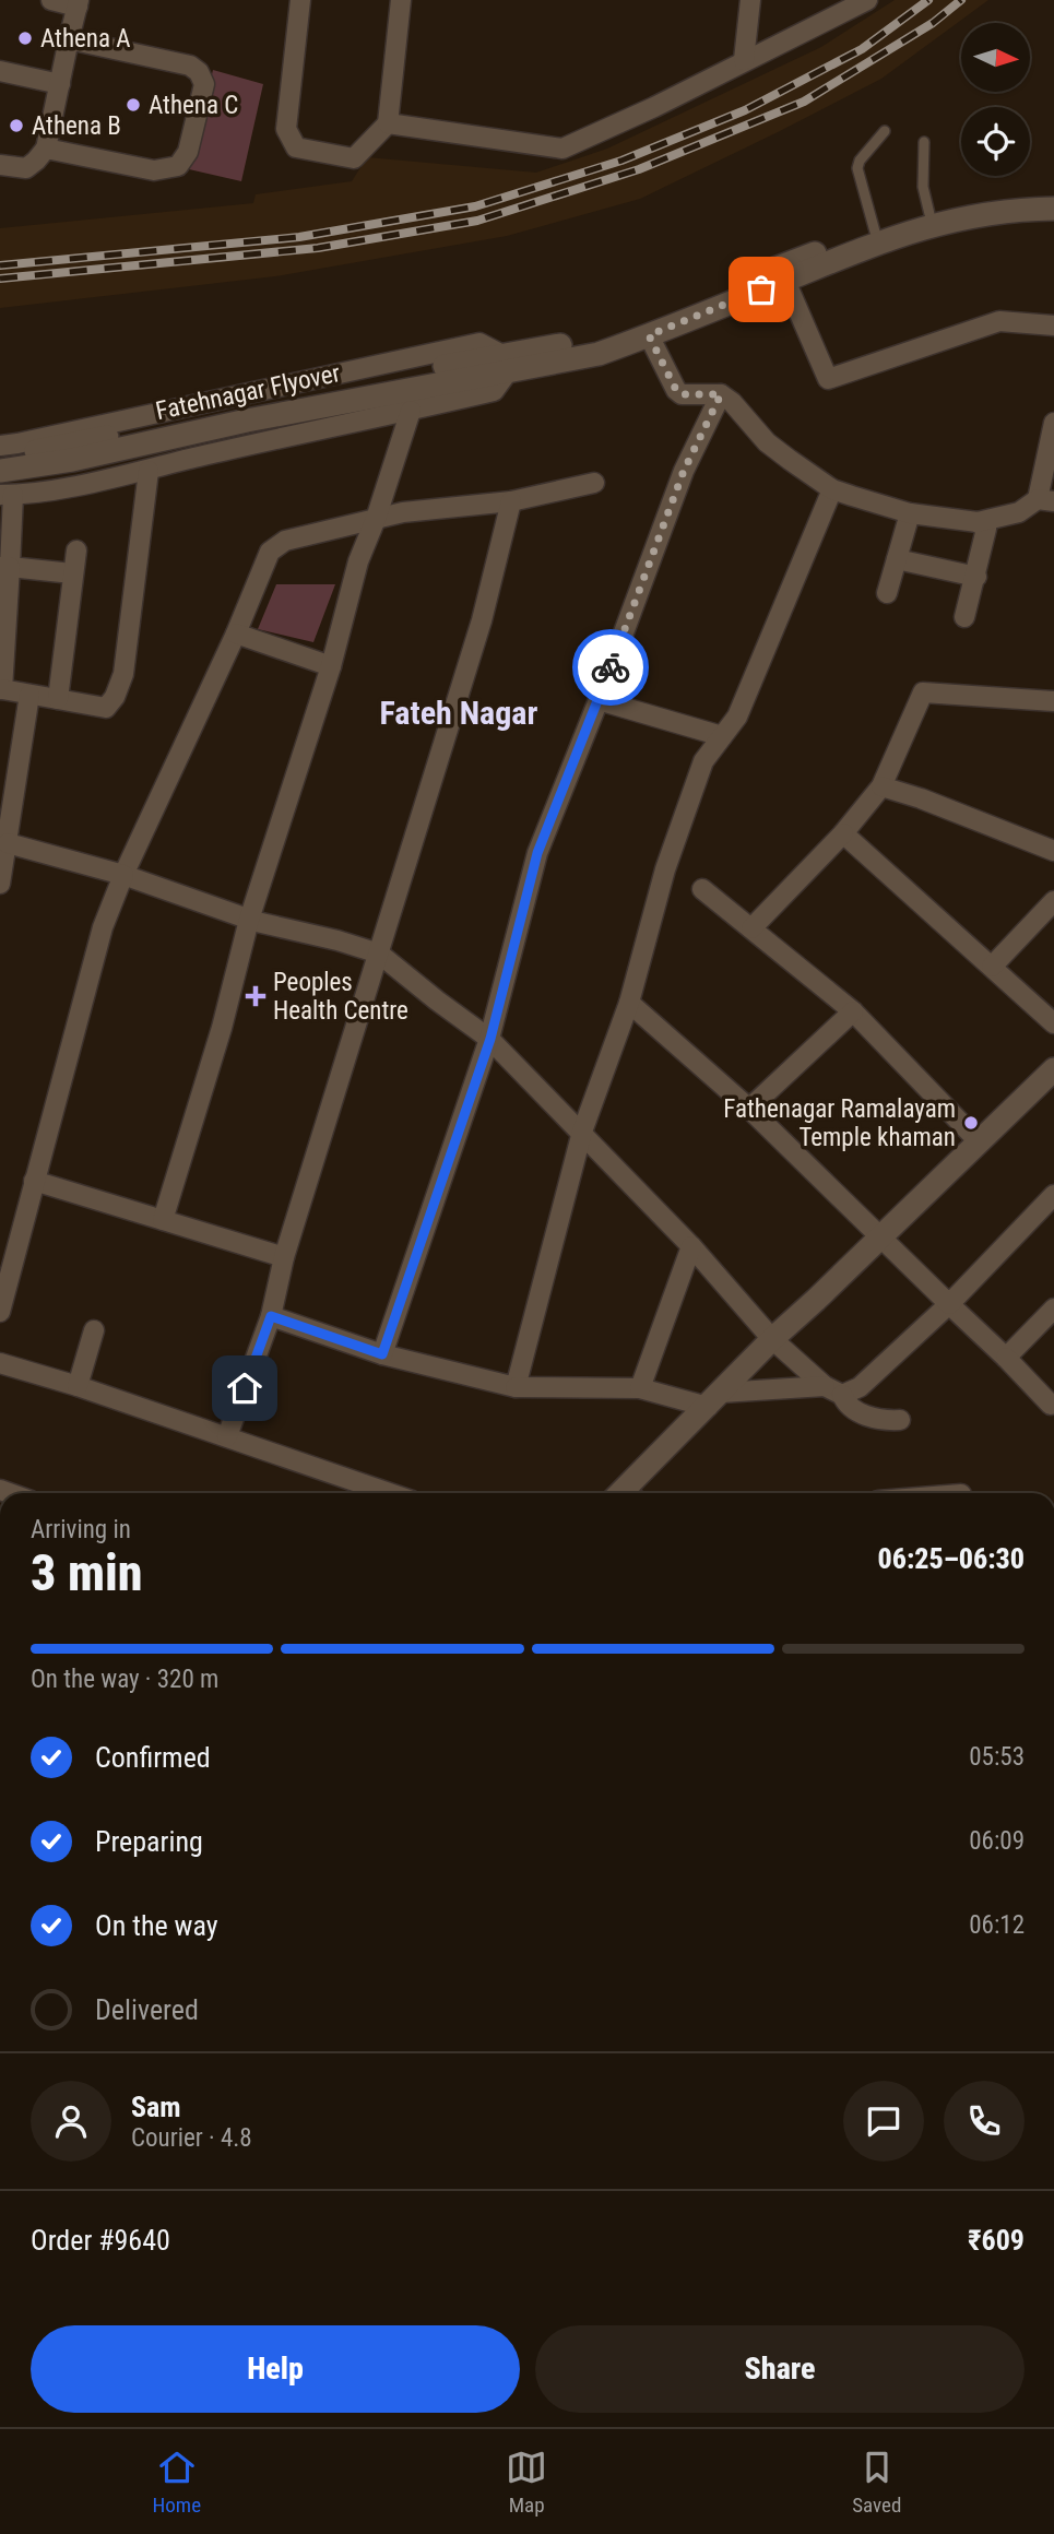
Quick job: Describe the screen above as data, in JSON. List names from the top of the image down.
{
  "streets": {
    "main road": ["Fatehnagar Flyover"]
  },
  "districts": ["Fateh Nagar"],
  "places": {
    "other": [
      "Athena A",
      "Athena C",
      "Athena B",
      "Fathenagar Ramalayam Temple khaman"
    ],
    "health": ["Peoples Health Centre"]
  },
  "north": "right",
  "page": {
    "heading": ["3 min", "Arriving in", "06:25–06:30"],
    "panel": [
      "Sam",
      "Courier · 4.8",
      "Order #9640",
      "₹609"
    ],
    "bar": "On the way · 320 m",
    "list": [
      ["Confirmed", "05:53"],
      ["Preparing", "06:09"],
      ["On the way", "06:12"],
      "Delivered"
    ],
    "buttons": ["Help", "Share"],
    "tabs": ["Home", "Map", "Saved"]
  }
}
